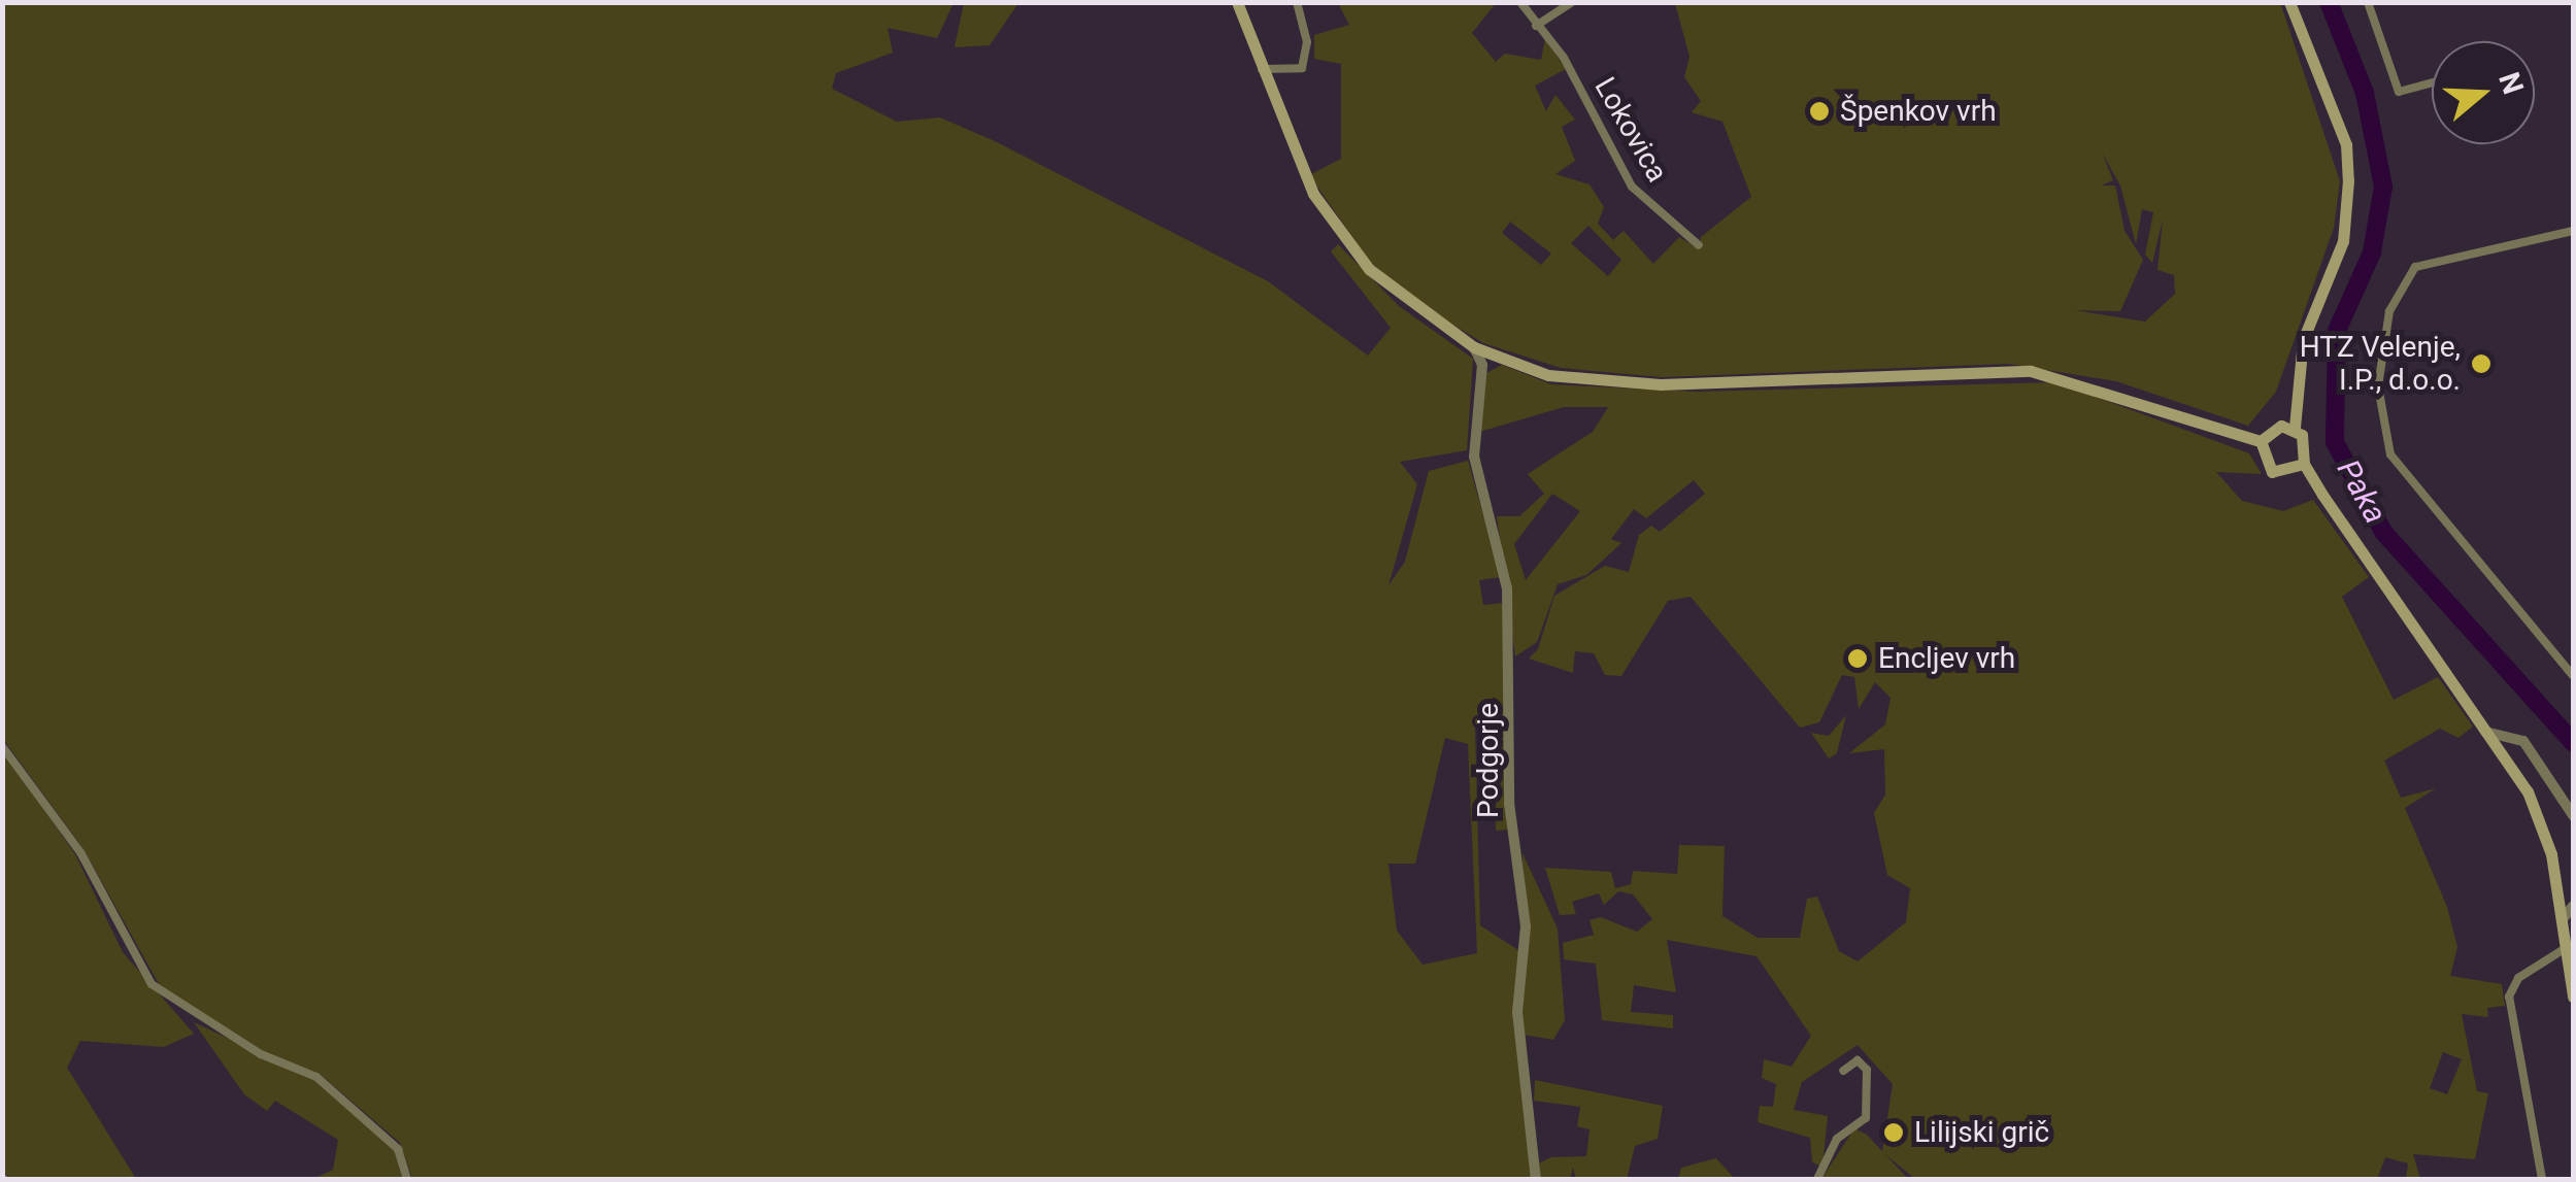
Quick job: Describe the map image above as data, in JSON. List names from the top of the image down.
{
  "streets": {
    "street": ["Lokovica", "Podgorje"]
  },
  "water": ["Paka"],
  "places": [
    "Špenkov vrh",
    "HTZ Velenje, I.P., d.o.o.",
    "Encljev vrh",
    "Lilijski grič"
  ],
  "north": "right"
}
